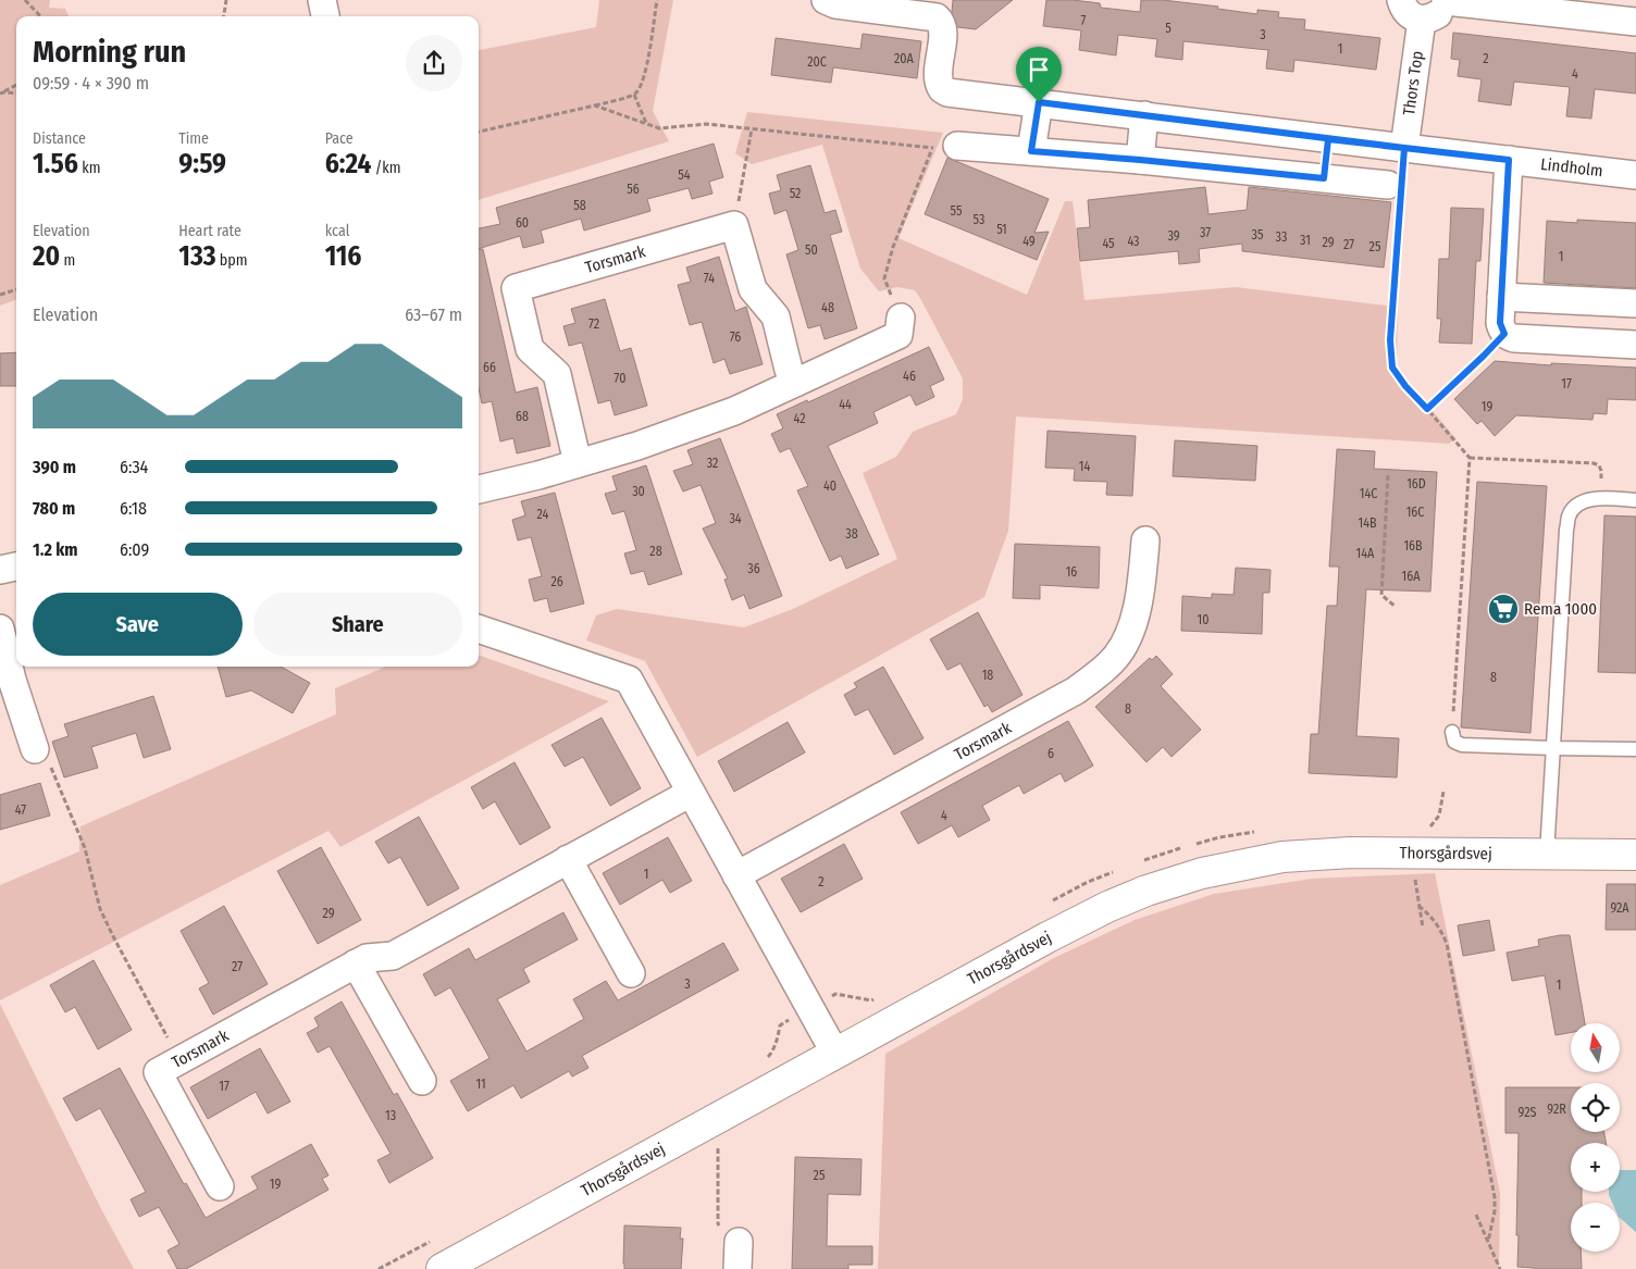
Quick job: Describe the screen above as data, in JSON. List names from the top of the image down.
{
  "streets": {
    "street": [
      "Thors Top",
      "Lindholm",
      "Torsmark",
      "Thorsgårdsvej"
    ]
  },
  "crossings": [
    ["Thors Top", "Lindholm"]
  ],
  "places": {
    "supermarket": ["Rema 1000"]
  },
  "house_numbers": [
    "7",
    "5",
    "3",
    "1",
    "20A",
    "2",
    "20C",
    "4",
    "54",
    "56",
    "52",
    "58",
    "55",
    "53",
    "60",
    "51",
    "37",
    "35",
    "39",
    "33",
    "31",
    "49",
    "43",
    "29",
    "45",
    "27",
    "25",
    "50",
    "1",
    "74",
    "48",
    "72",
    "76",
    "66",
    "46",
    "70",
    "17",
    "44",
    "19",
    "68",
    "42",
    "32",
    "14",
    "16D",
    "40",
    "30",
    "14C",
    "16C",
    "24",
    "34",
    "14B",
    "38",
    "16B",
    "28",
    "14A",
    "36",
    "16",
    "16A",
    "26",
    "10",
    "18",
    "8",
    "8",
    "6",
    "47",
    "4",
    "1",
    "2",
    "92A",
    "29",
    "27",
    "3",
    "1",
    "11",
    "17",
    "92R",
    "92S",
    "13",
    "25",
    "19"
  ],
  "north": "top",
  "page": {
    "heading": ["Morning run", "09:59 · 4 × 390 m"],
    "stats": [
      ["Distance", "1.56 km"],
      ["Time", "9:59"],
      ["Pace", "6:24 /km"],
      ["Elevation", "20 m"],
      ["Heart rate", "133 bpm"],
      ["kcal", "116"]
    ],
    "chart": ["Elevation", "63–67 m"],
    "list": [
      {
        "name": "390 m",
        "note": "6:34"
      },
      {
        "name": "780 m",
        "note": "6:18"
      },
      {
        "name": "1.2 km",
        "note": "6:09"
      }
    ],
    "buttons": ["Save", "Share"],
    "map_buttons": ["+", "−"]
  }
}
